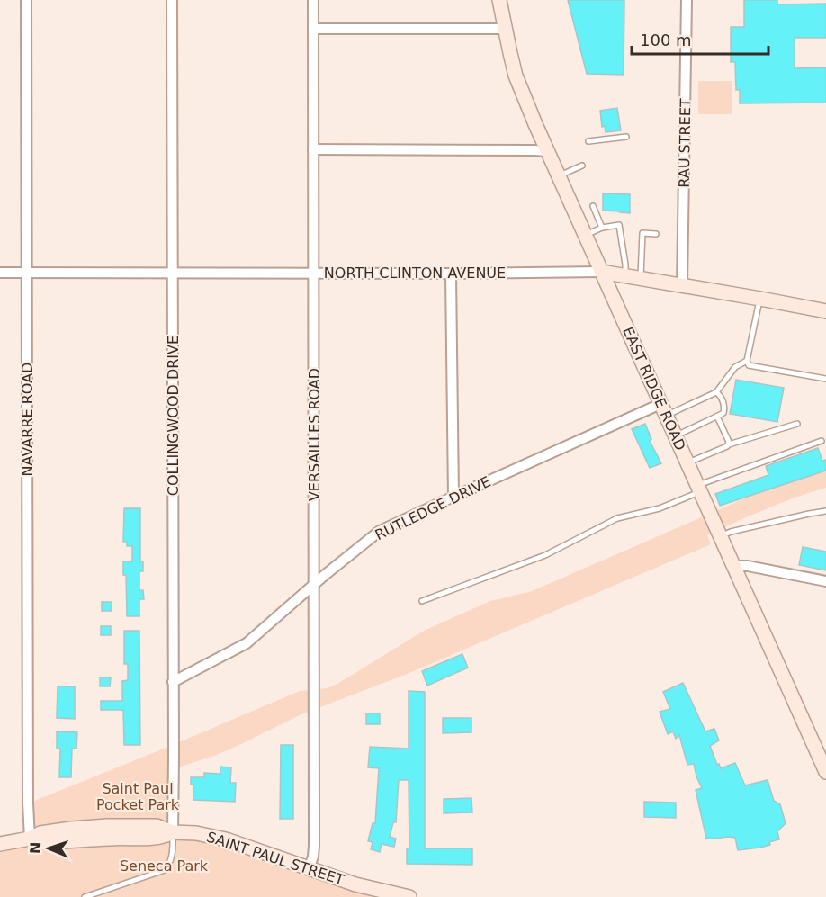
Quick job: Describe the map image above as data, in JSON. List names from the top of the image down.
{
  "streets": {
    "main road": ["NORTH CLINTON AVENUE", "EAST RIDGE ROAD", "SAINT PAUL STREET"],
    "street": [
      "RAU STREET",
      "COLLINGWOOD DRIVE",
      "NAVARRE ROAD",
      "VERSAILLES ROAD",
      "RUTLEDGE DRIVE"
    ]
  },
  "crossings": [
    ["RAU STREET", "NORTH CLINTON AVENUE"],
    ["NORTH CLINTON AVENUE", "EAST RIDGE ROAD"],
    ["NORTH CLINTON AVENUE", "COLLINGWOOD DRIVE"],
    ["NORTH CLINTON AVENUE", "NAVARRE ROAD"],
    ["NORTH CLINTON AVENUE", "VERSAILLES ROAD"],
    ["EAST RIDGE ROAD", "RUTLEDGE DRIVE"],
    ["COLLINGWOOD DRIVE", "RUTLEDGE DRIVE"],
    ["COLLINGWOOD DRIVE", "SAINT PAUL STREET"],
    ["NAVARRE ROAD", "SAINT PAUL STREET"],
    ["VERSAILLES ROAD", "RUTLEDGE DRIVE"],
    ["VERSAILLES ROAD", "SAINT PAUL STREET"]
  ],
  "parks": ["Saint Paul Pocket Park", "Seneca Park"],
  "scale_bar": "100 m",
  "north": "left"
}
